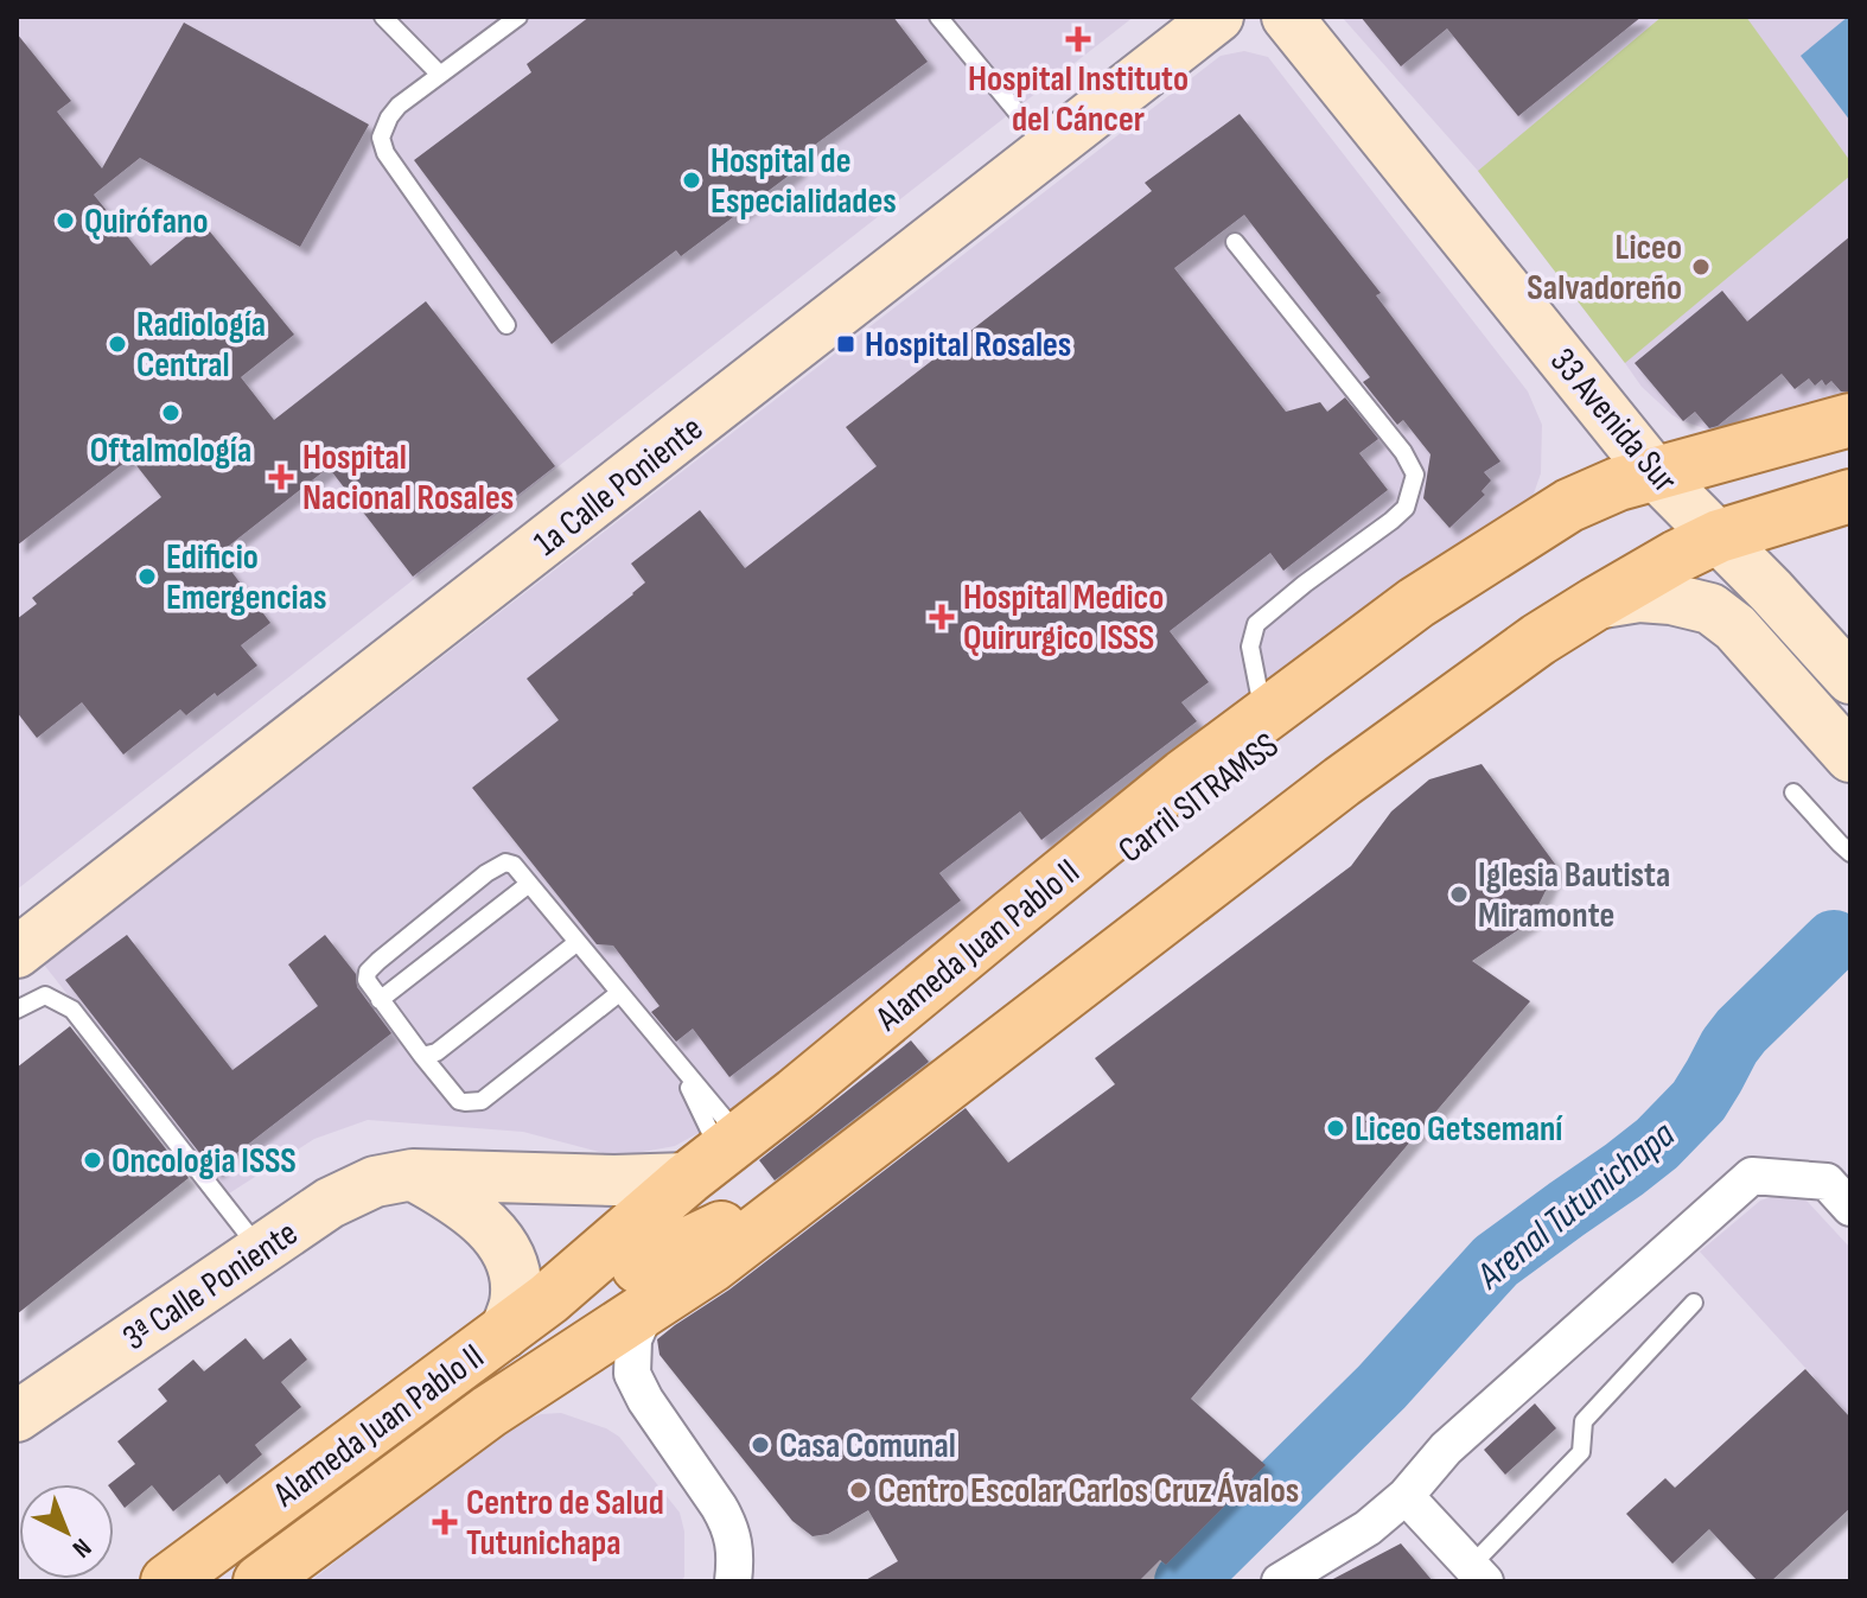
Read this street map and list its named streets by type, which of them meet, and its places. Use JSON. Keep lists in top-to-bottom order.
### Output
{
  "streets": {
    "main road": ["Carril SITRAMSS", "Alameda Juan Pablo II"],
    "street": ["33 Avenida Sur", "1a Calle Poniente", "3ª Calle Poniente"]
  },
  "crossings": [
    ["33 Avenida Sur", "Carril SITRAMSS"],
    ["33 Avenida Sur", "Alameda Juan Pablo II"],
    ["Carril SITRAMSS", "Alameda Juan Pablo II"],
    ["Alameda Juan Pablo II", "3ª Calle Poniente"]
  ],
  "water": ["Arenal Tutunichapa"],
  "places": {
    "health": [
      "Hospital Instituto del Cáncer",
      "Hospital Nacional Rosales",
      "Hospital Medico Quirurgico ISSS",
      "Centro de Salud Tutunichapa"
    ],
    "other": [
      "Hospital de Especialidades",
      "Quirófano",
      "Liceo Salvadoreño",
      "Radiología Central",
      "Oftalmología",
      "Edificio Emergencias",
      "Iglesia Bautista Miramonte",
      "Liceo Getsemaní",
      "Oncologia ISSS",
      "Casa Comunal",
      "Centro Escolar Carlos Cruz Ávalos"
    ],
    "transit": ["Hospital Rosales"]
  },
  "north": "bottom right"
}
